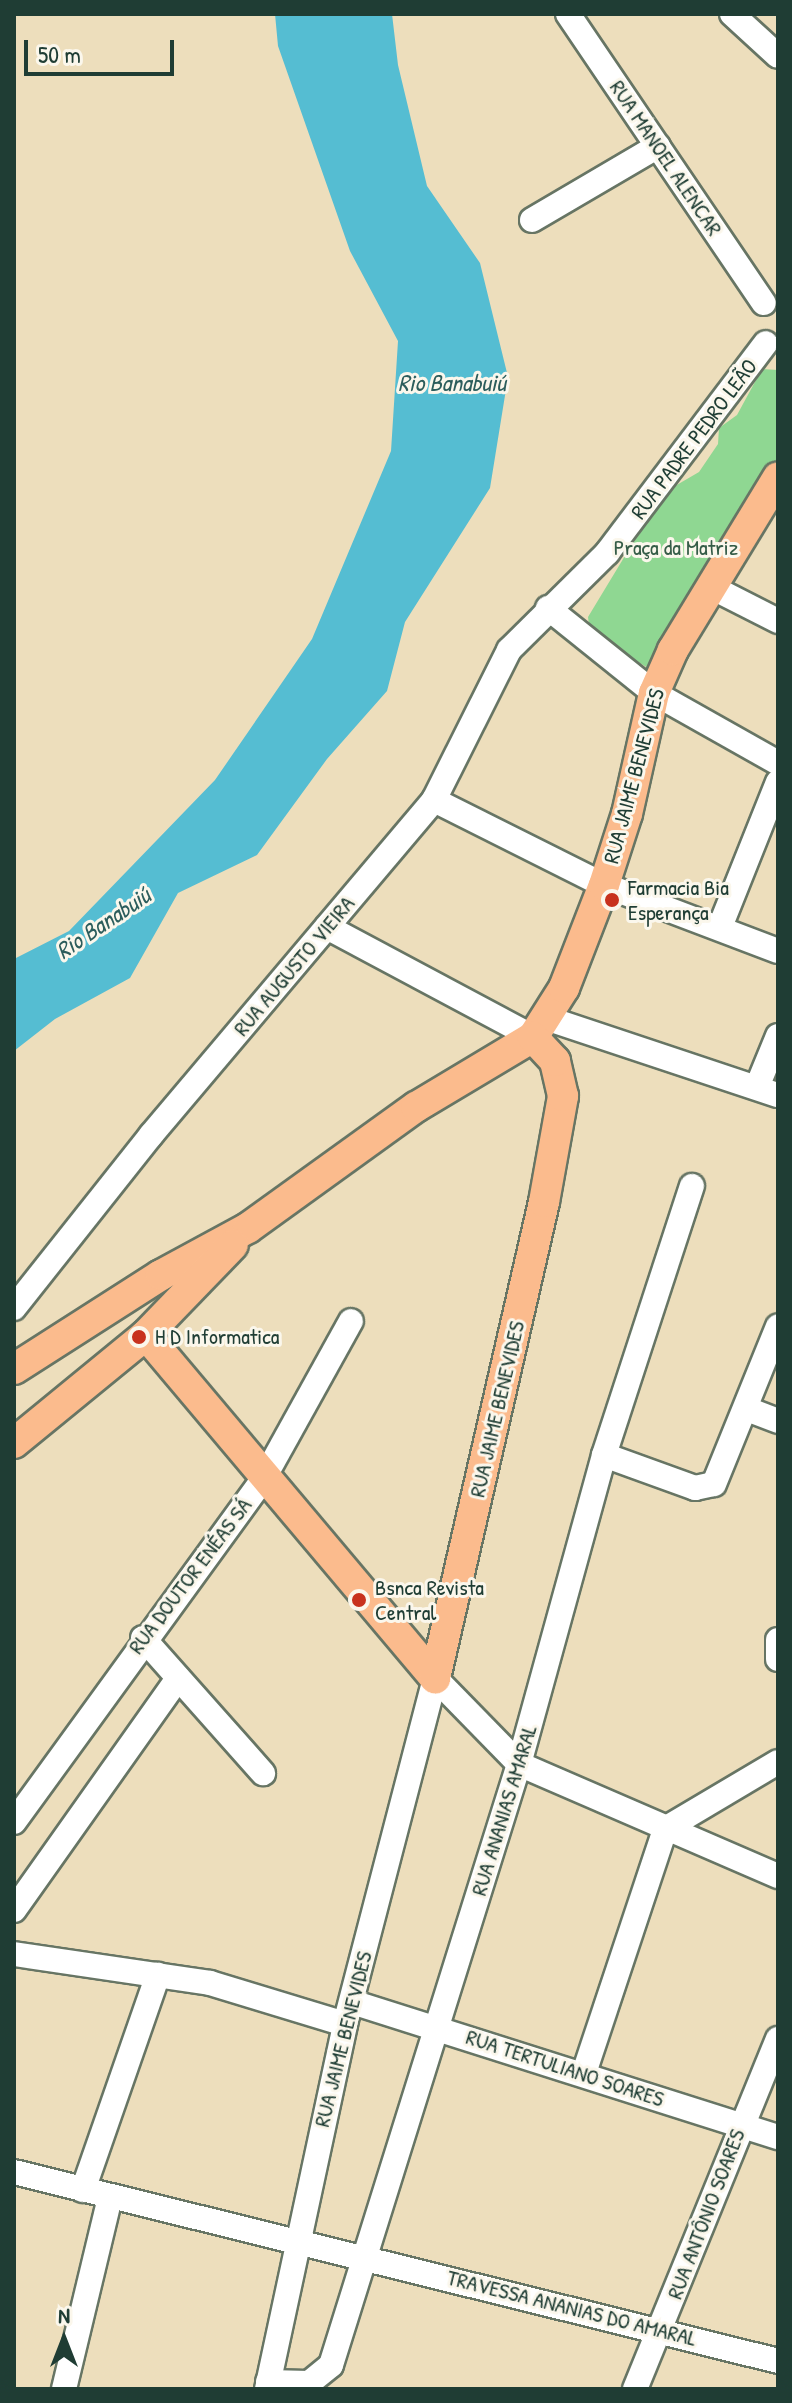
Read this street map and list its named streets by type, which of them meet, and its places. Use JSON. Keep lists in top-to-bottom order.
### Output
{
  "streets": {
    "main road": ["RUA JAIME BENEVIDES"],
    "street": [
      "RUA MANOEL ALENCAR",
      "RUA PADRE PEDRO LEÃO",
      "RUA AUGUSTO VIEIRA",
      "RUA DOUTOR ENÉAS SÁ",
      "RUA ANANIAS AMARAL",
      "RUA TERTULIANO SOARES",
      "RUA ANTÔNIO SOARES",
      "TRAVESSA ANANIAS DO AMARAL"
    ]
  },
  "crossings": [
    ["RUA PADRE PEDRO LEÃO", "RUA AUGUSTO VIEIRA"],
    ["RUA JAIME BENEVIDES", "RUA ANANIAS AMARAL"],
    ["RUA JAIME BENEVIDES", "RUA TERTULIANO SOARES"],
    ["RUA JAIME BENEVIDES", "TRAVESSA ANANIAS DO AMARAL"],
    ["RUA ANANIAS AMARAL", "RUA TERTULIANO SOARES"],
    ["RUA ANANIAS AMARAL", "TRAVESSA ANANIAS DO AMARAL"],
    ["RUA TERTULIANO SOARES", "RUA ANTÔNIO SOARES"],
    ["RUA ANTÔNIO SOARES", "TRAVESSA ANANIAS DO AMARAL"]
  ],
  "water": ["Rio Banabuiú"],
  "parks": ["Praça da Matriz"],
  "places": ["Farmacia Bia Esperança", "H D Informatica", "Bsnca Revista Central"],
  "scale_bar": "50 m",
  "north": "top"
}
